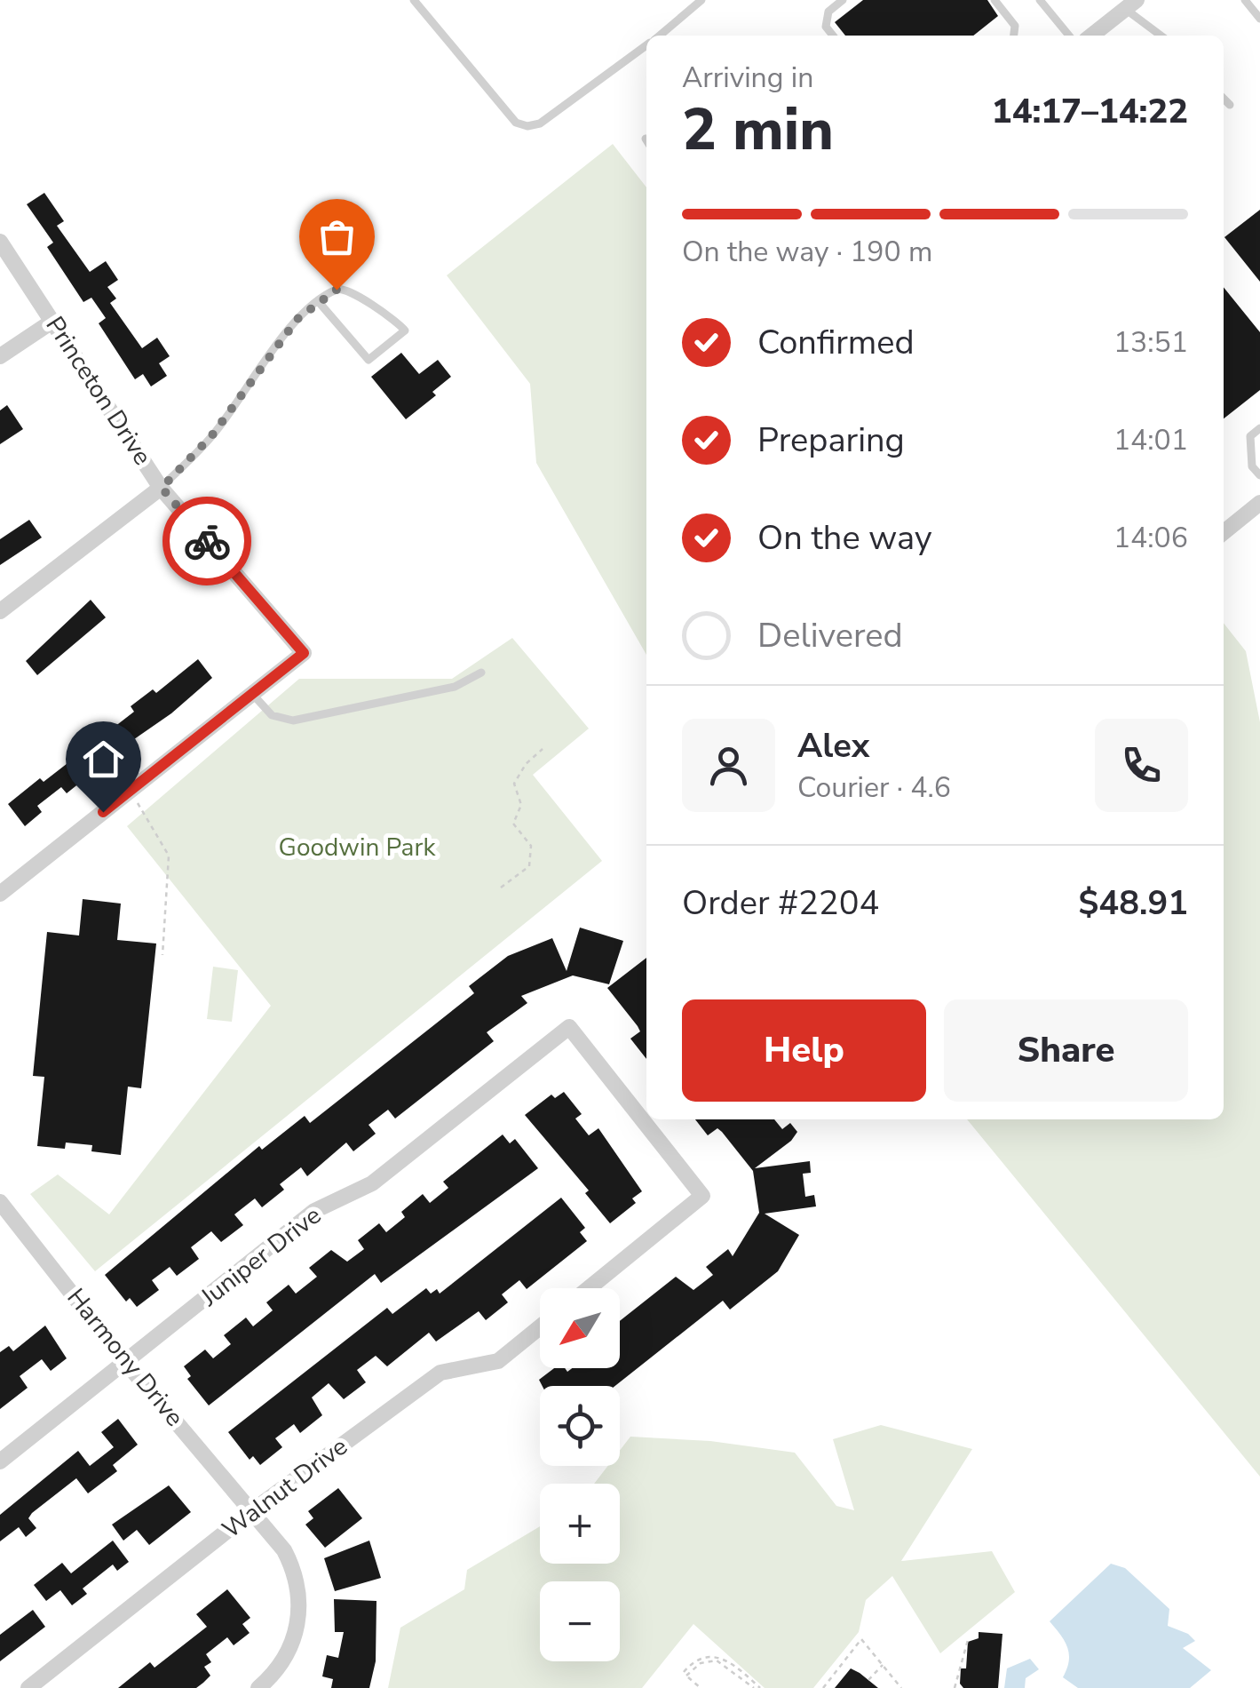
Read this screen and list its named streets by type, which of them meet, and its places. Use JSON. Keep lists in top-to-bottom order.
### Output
{
  "streets": {
    "street": [
      "Princeton Drive",
      "Juniper Drive",
      "Harmony Drive",
      "Walnut Drive"
    ]
  },
  "crossings": [
    ["Juniper Drive", "Harmony Drive"],
    ["Harmony Drive", "Walnut Drive"]
  ],
  "parks": ["Goodwin Park"],
  "north": "bottom left",
  "page": {
    "heading": ["2 min", "Arriving in", "14:17–14:22"],
    "panel": [
      "Alex",
      "Courier · 4.6",
      "Order #2204",
      "$48.91"
    ],
    "bar": "On the way · 190 m",
    "list": [
      ["Confirmed", "13:51"],
      ["Preparing", "14:01"],
      ["On the way", "14:06"],
      "Delivered"
    ],
    "buttons": ["Help", "Share"],
    "map_buttons": ["+", "−"]
  }
}
